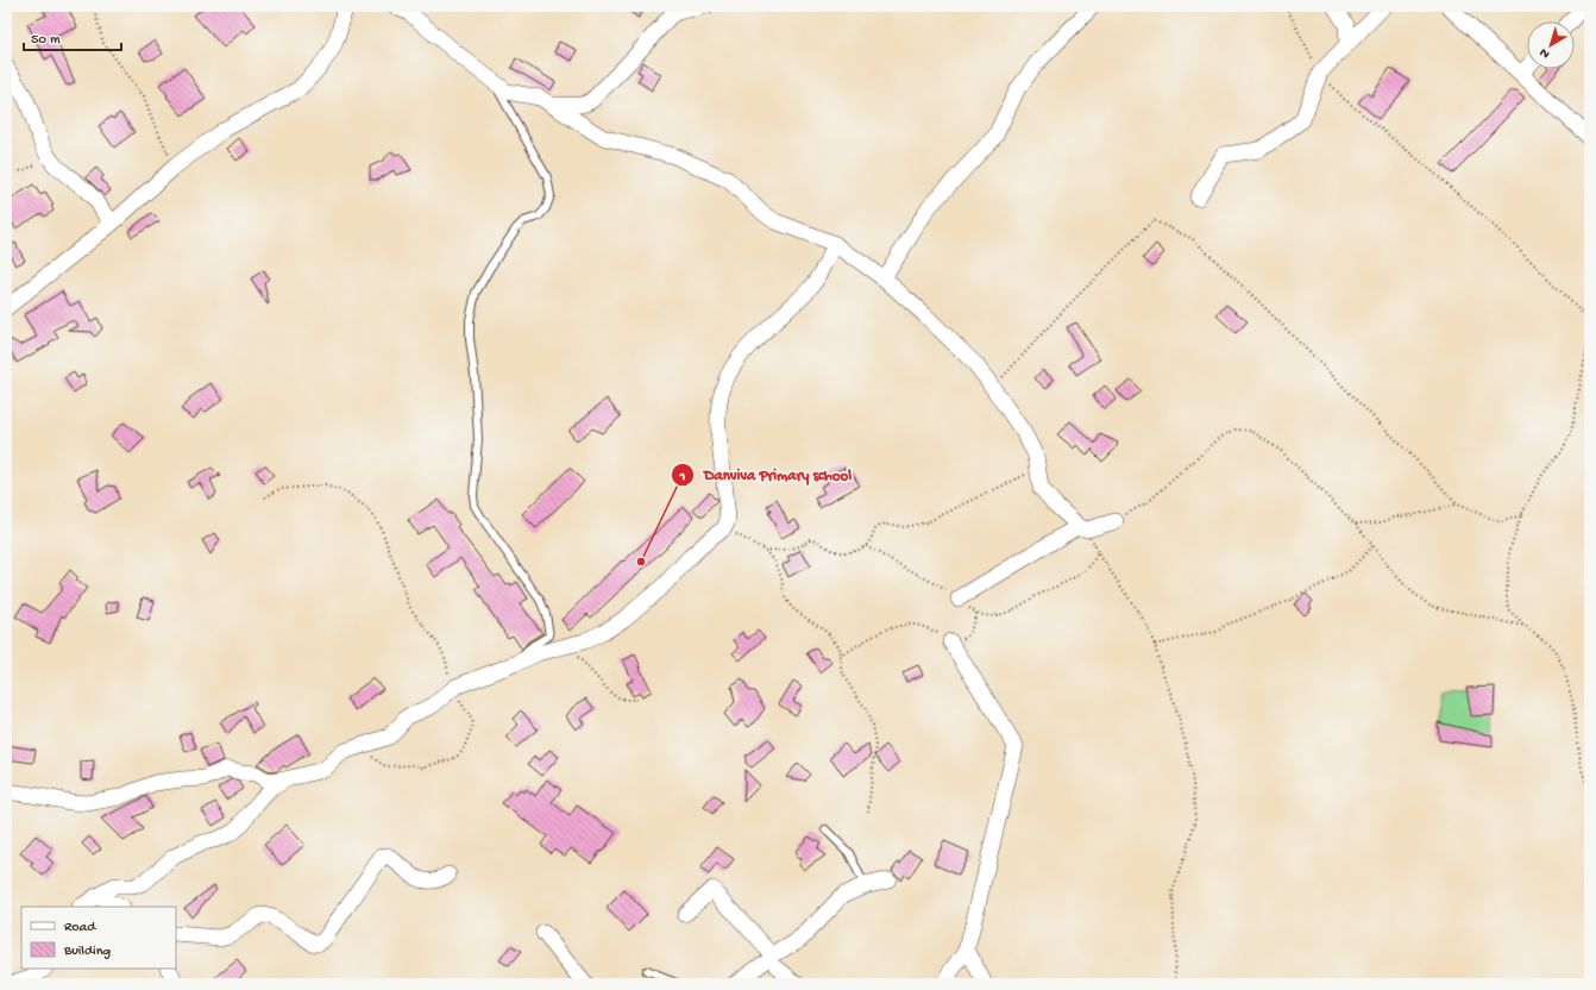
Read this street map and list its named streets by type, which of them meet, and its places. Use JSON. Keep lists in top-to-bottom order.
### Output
{
  "places": ["Danviva Primary school"],
  "legend": ["Road", "Building"],
  "scale_bar": "50 m",
  "north": "bottom left"
}
